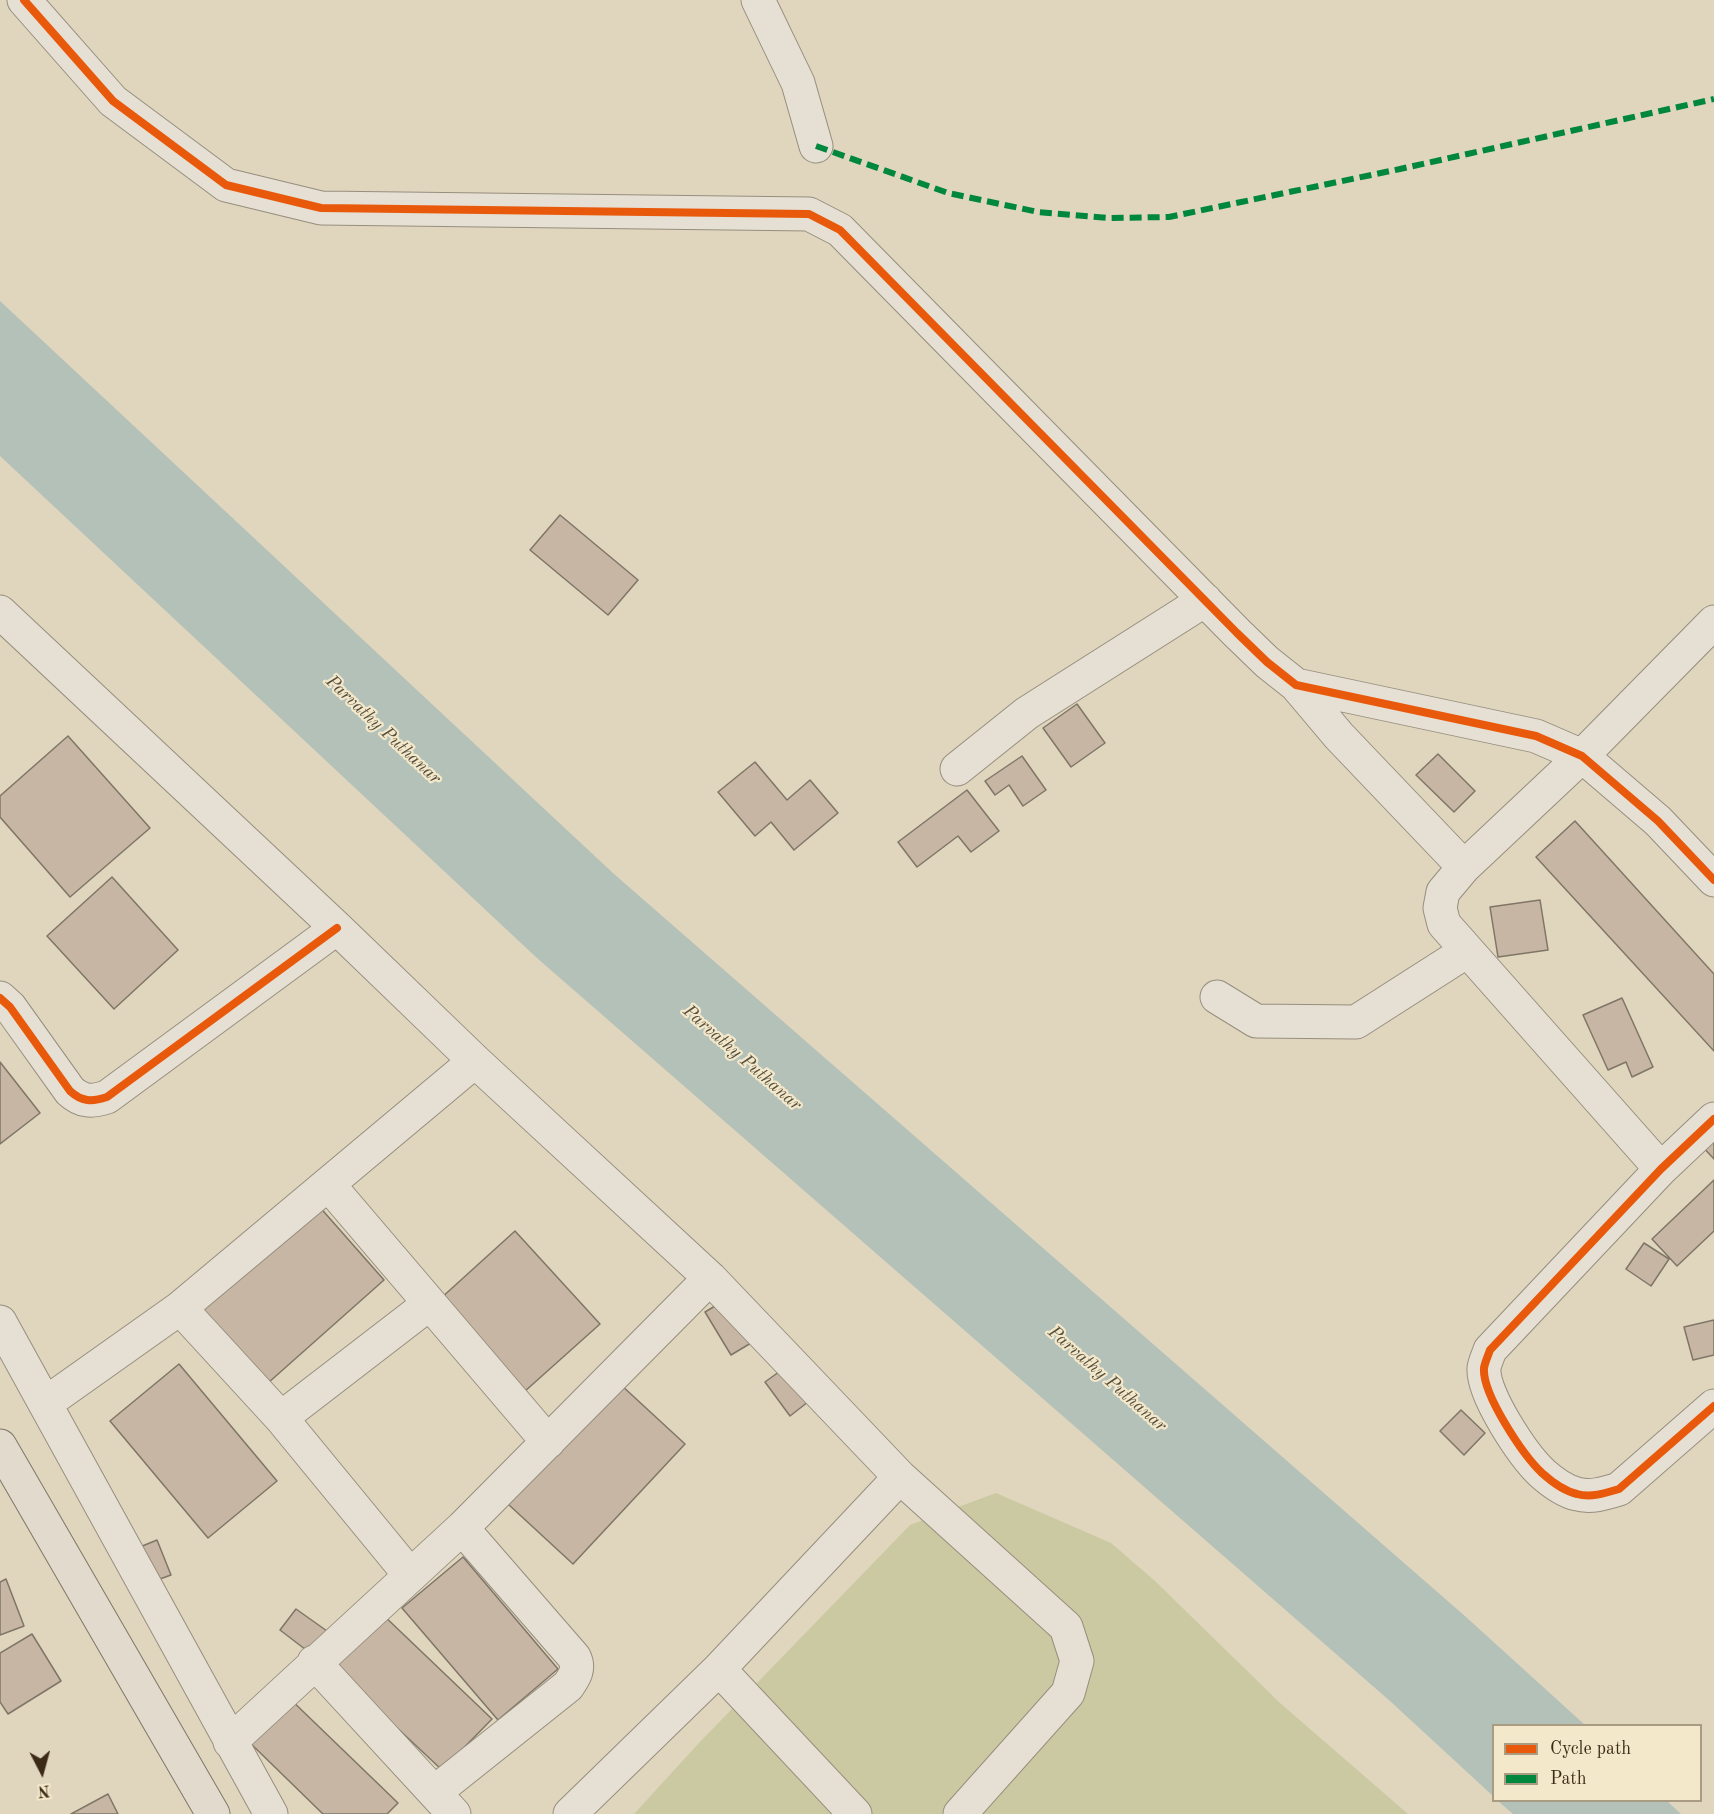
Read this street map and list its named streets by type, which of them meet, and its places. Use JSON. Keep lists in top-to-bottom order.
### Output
{
  "water": ["Parvathy Puthanar"],
  "legend": ["Cycle path", "Path"],
  "north": "bottom"
}
